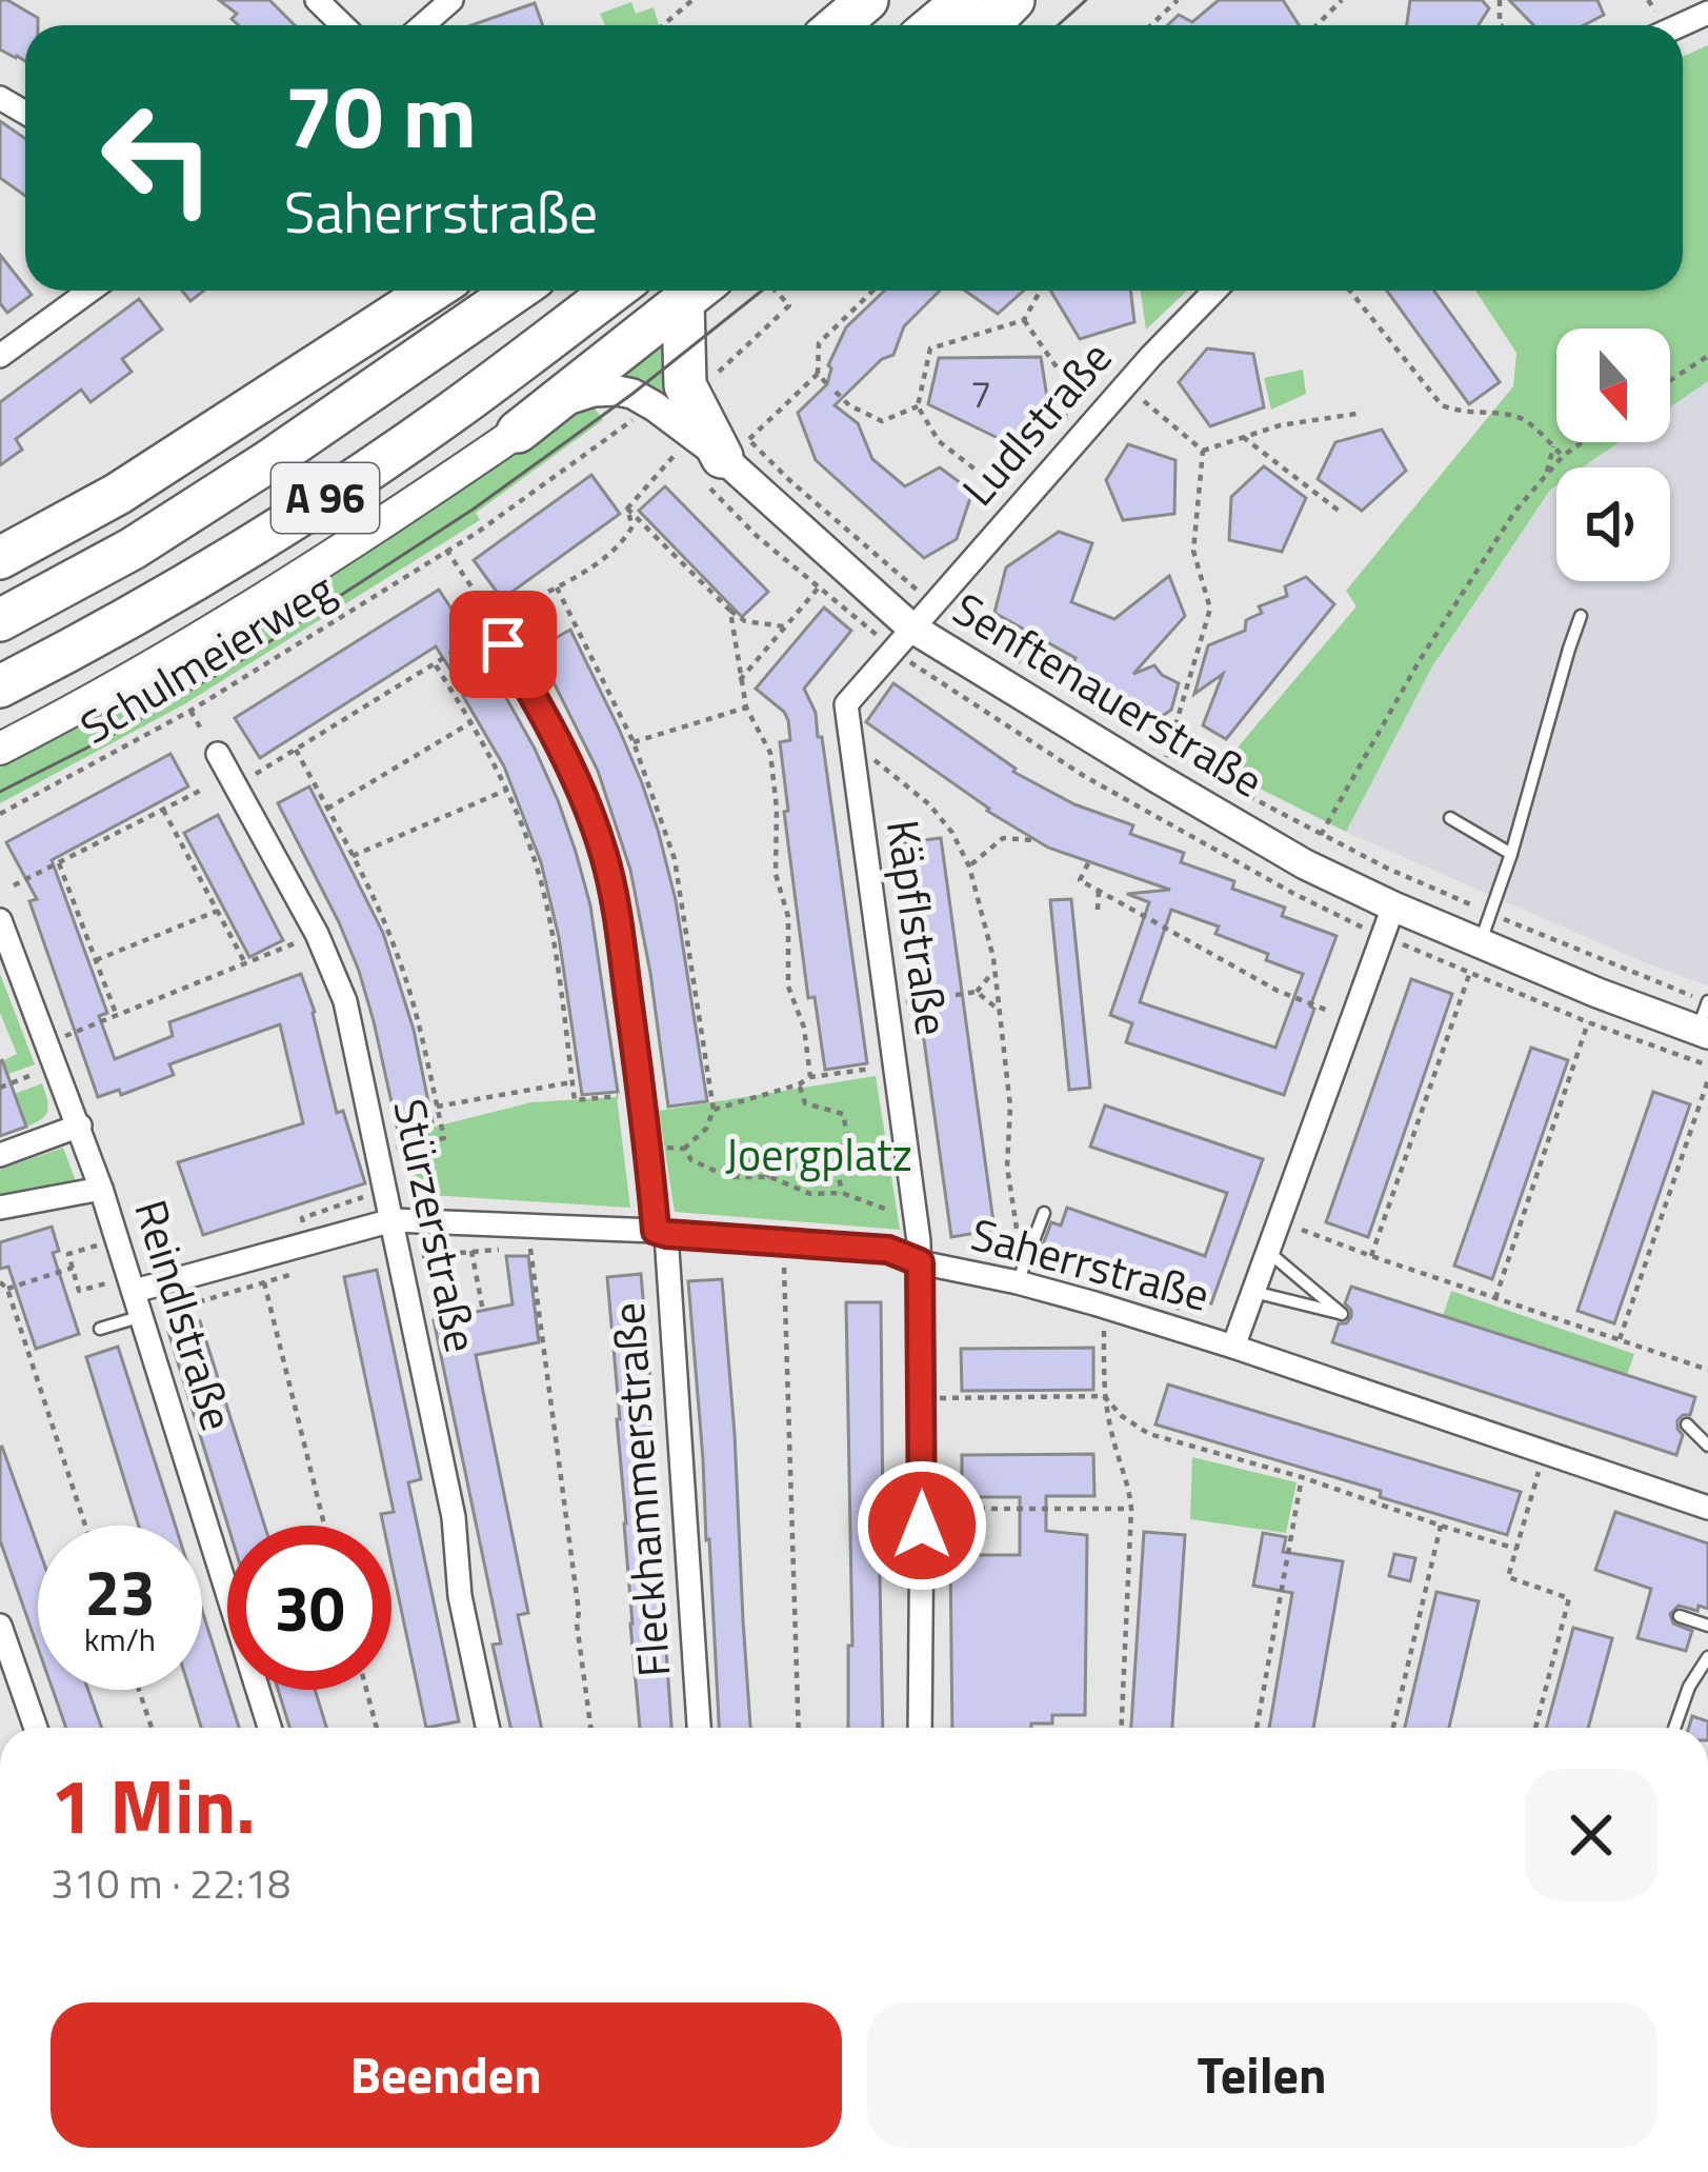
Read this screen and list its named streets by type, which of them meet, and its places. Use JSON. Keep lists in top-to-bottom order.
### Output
{
  "streets": {
    "highway": ["A 96"],
    "street": [
      "Ludlstraße",
      "Senftenauerstraße",
      "Käpflstraße",
      "Stürzerstraße",
      "Saherrstraße",
      "Reindlstraße",
      "Fleckhammerstraße"
    ],
    "path": ["Schulmeierweg"]
  },
  "crossings": [
    ["Ludlstraße", "Senftenauerstraße"],
    ["Ludlstraße", "Käpflstraße"],
    ["Senftenauerstraße", "Käpflstraße"],
    ["Käpflstraße", "Saherrstraße"],
    ["Stürzerstraße", "Saherrstraße"],
    ["Saherrstraße", "Reindlstraße"],
    ["Saherrstraße", "Fleckhammerstraße"]
  ],
  "parks": ["Joergplatz"],
  "house_numbers": ["7"],
  "north": "bottom",
  "page": {
    "turn": ["70 m", "Saherrstraße"],
    "speed": "23 km/h",
    "limit": "30",
    "heading": ["1 Min.", "310 m · 22:18"],
    "buttons": ["Beenden", "Teilen"]
  }
}
